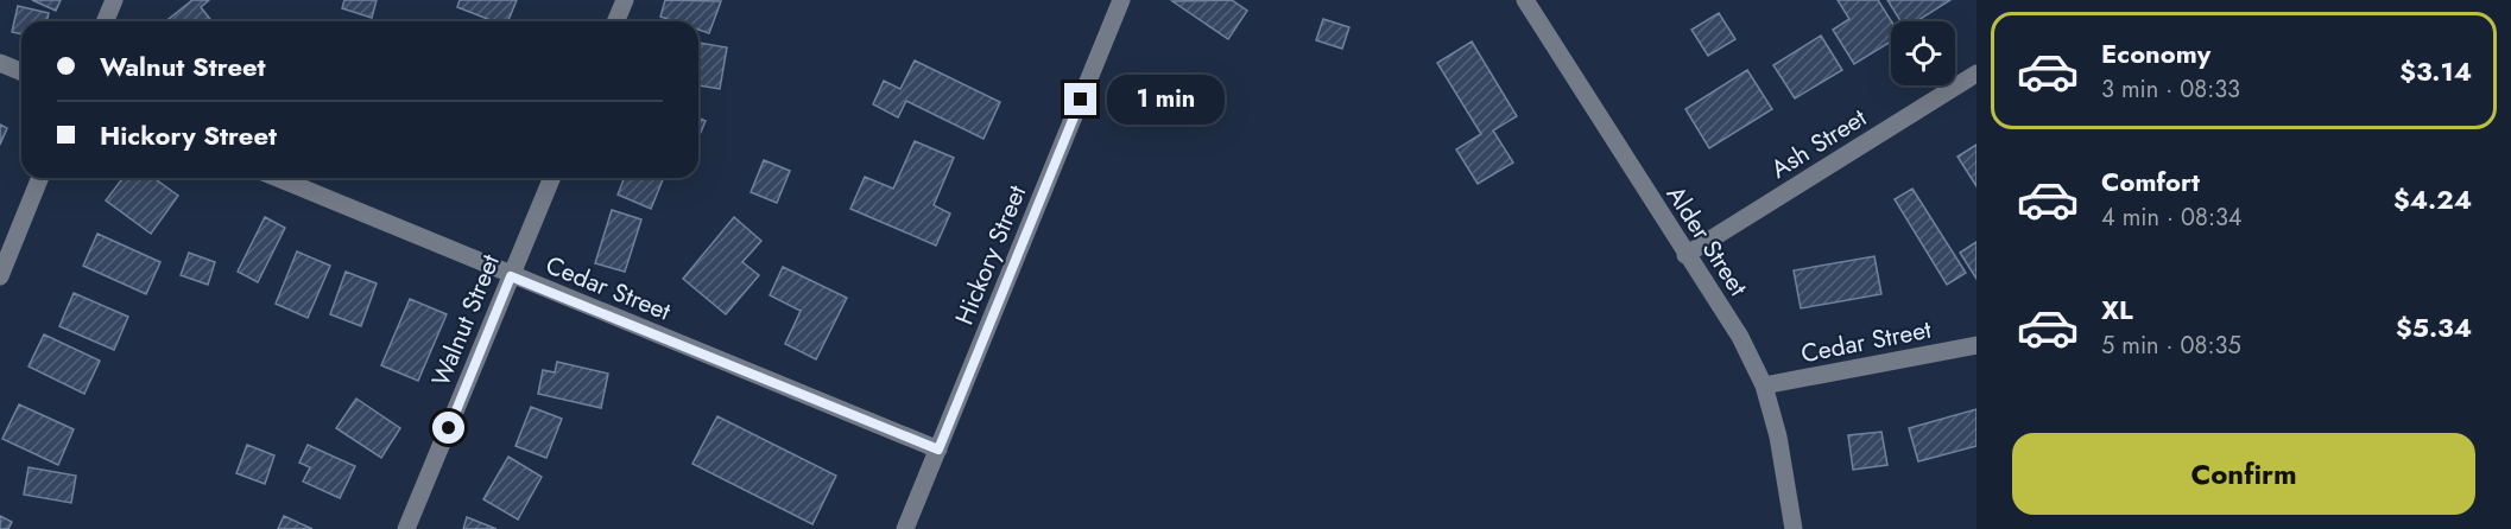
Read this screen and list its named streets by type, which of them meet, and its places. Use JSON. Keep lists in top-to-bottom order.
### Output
{
  "streets": {
    "street": [
      "Ash Street",
      "Alder Street",
      "Hickory Street",
      "Cedar Street",
      "Walnut Street"
    ]
  },
  "crossings": [
    ["Ash Street", "Alder Street"],
    ["Alder Street", "Cedar Street"],
    ["Hickory Street", "Cedar Street"],
    ["Cedar Street", "Walnut Street"]
  ],
  "page": {
    "list": [
      {
        "name": "Economy",
        "note": "3 min · 08:33",
        "value": "$3.14"
      },
      {
        "name": "Comfort",
        "note": "4 min · 08:34",
        "value": "$4.24"
      },
      {
        "name": "XL",
        "note": "5 min · 08:35",
        "value": "$5.34"
      }
    ],
    "banner": ["Walnut Street", "Hickory Street"],
    "bubble": "1 min",
    "buttons": "Confirm"
  }
}
